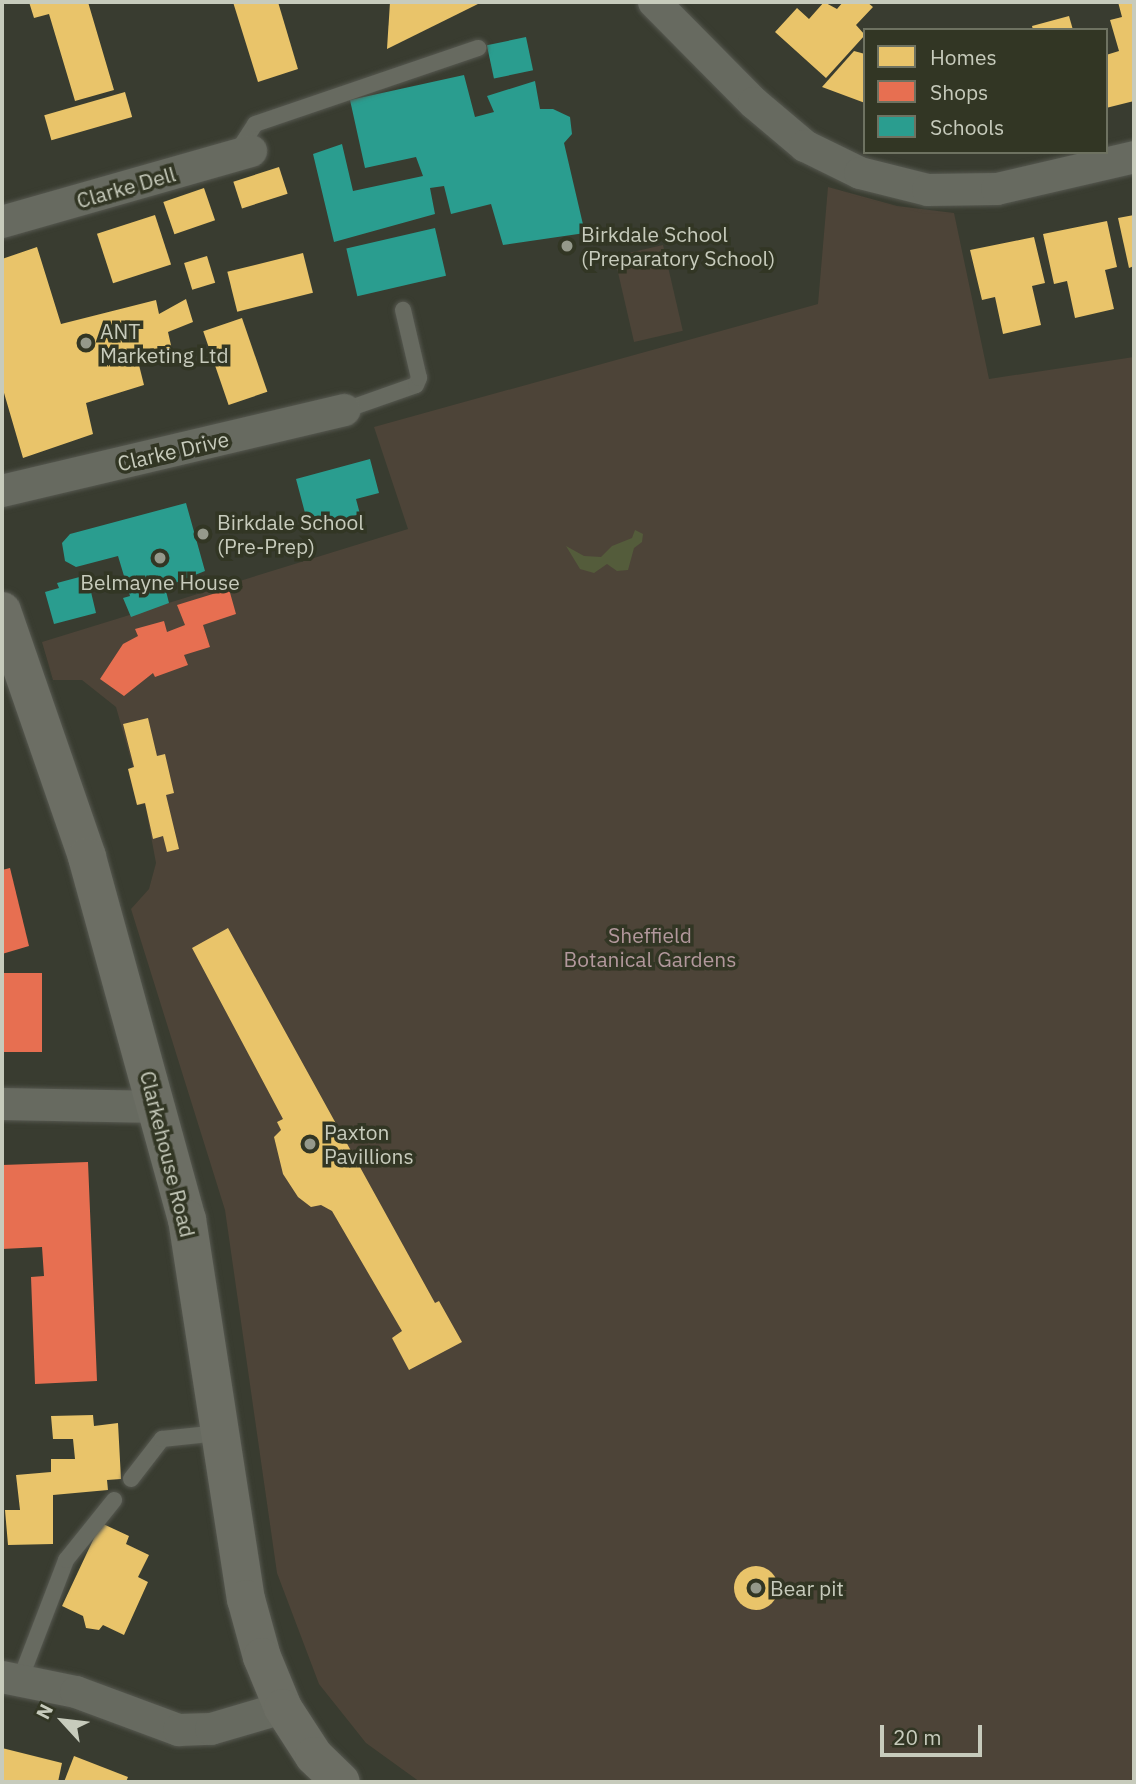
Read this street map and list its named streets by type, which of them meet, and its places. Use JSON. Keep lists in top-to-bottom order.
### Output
{
  "streets": {
    "main road": ["Clarkehouse Road"],
    "street": ["Clarke Dell", "Clarke Drive"]
  },
  "parks": ["Sheffield Botanical Gardens"],
  "places": [
    "Birkdale School (Preparatory School)",
    "ANT Marketing Ltd",
    "Birkdale School (Pre-Prep)",
    "Belmayne House",
    "Paxton Pavillions",
    "Bear pit"
  ],
  "legend": ["Homes", "Shops", "Schools"],
  "scale_bar": "20 m",
  "north": "top left"
}
